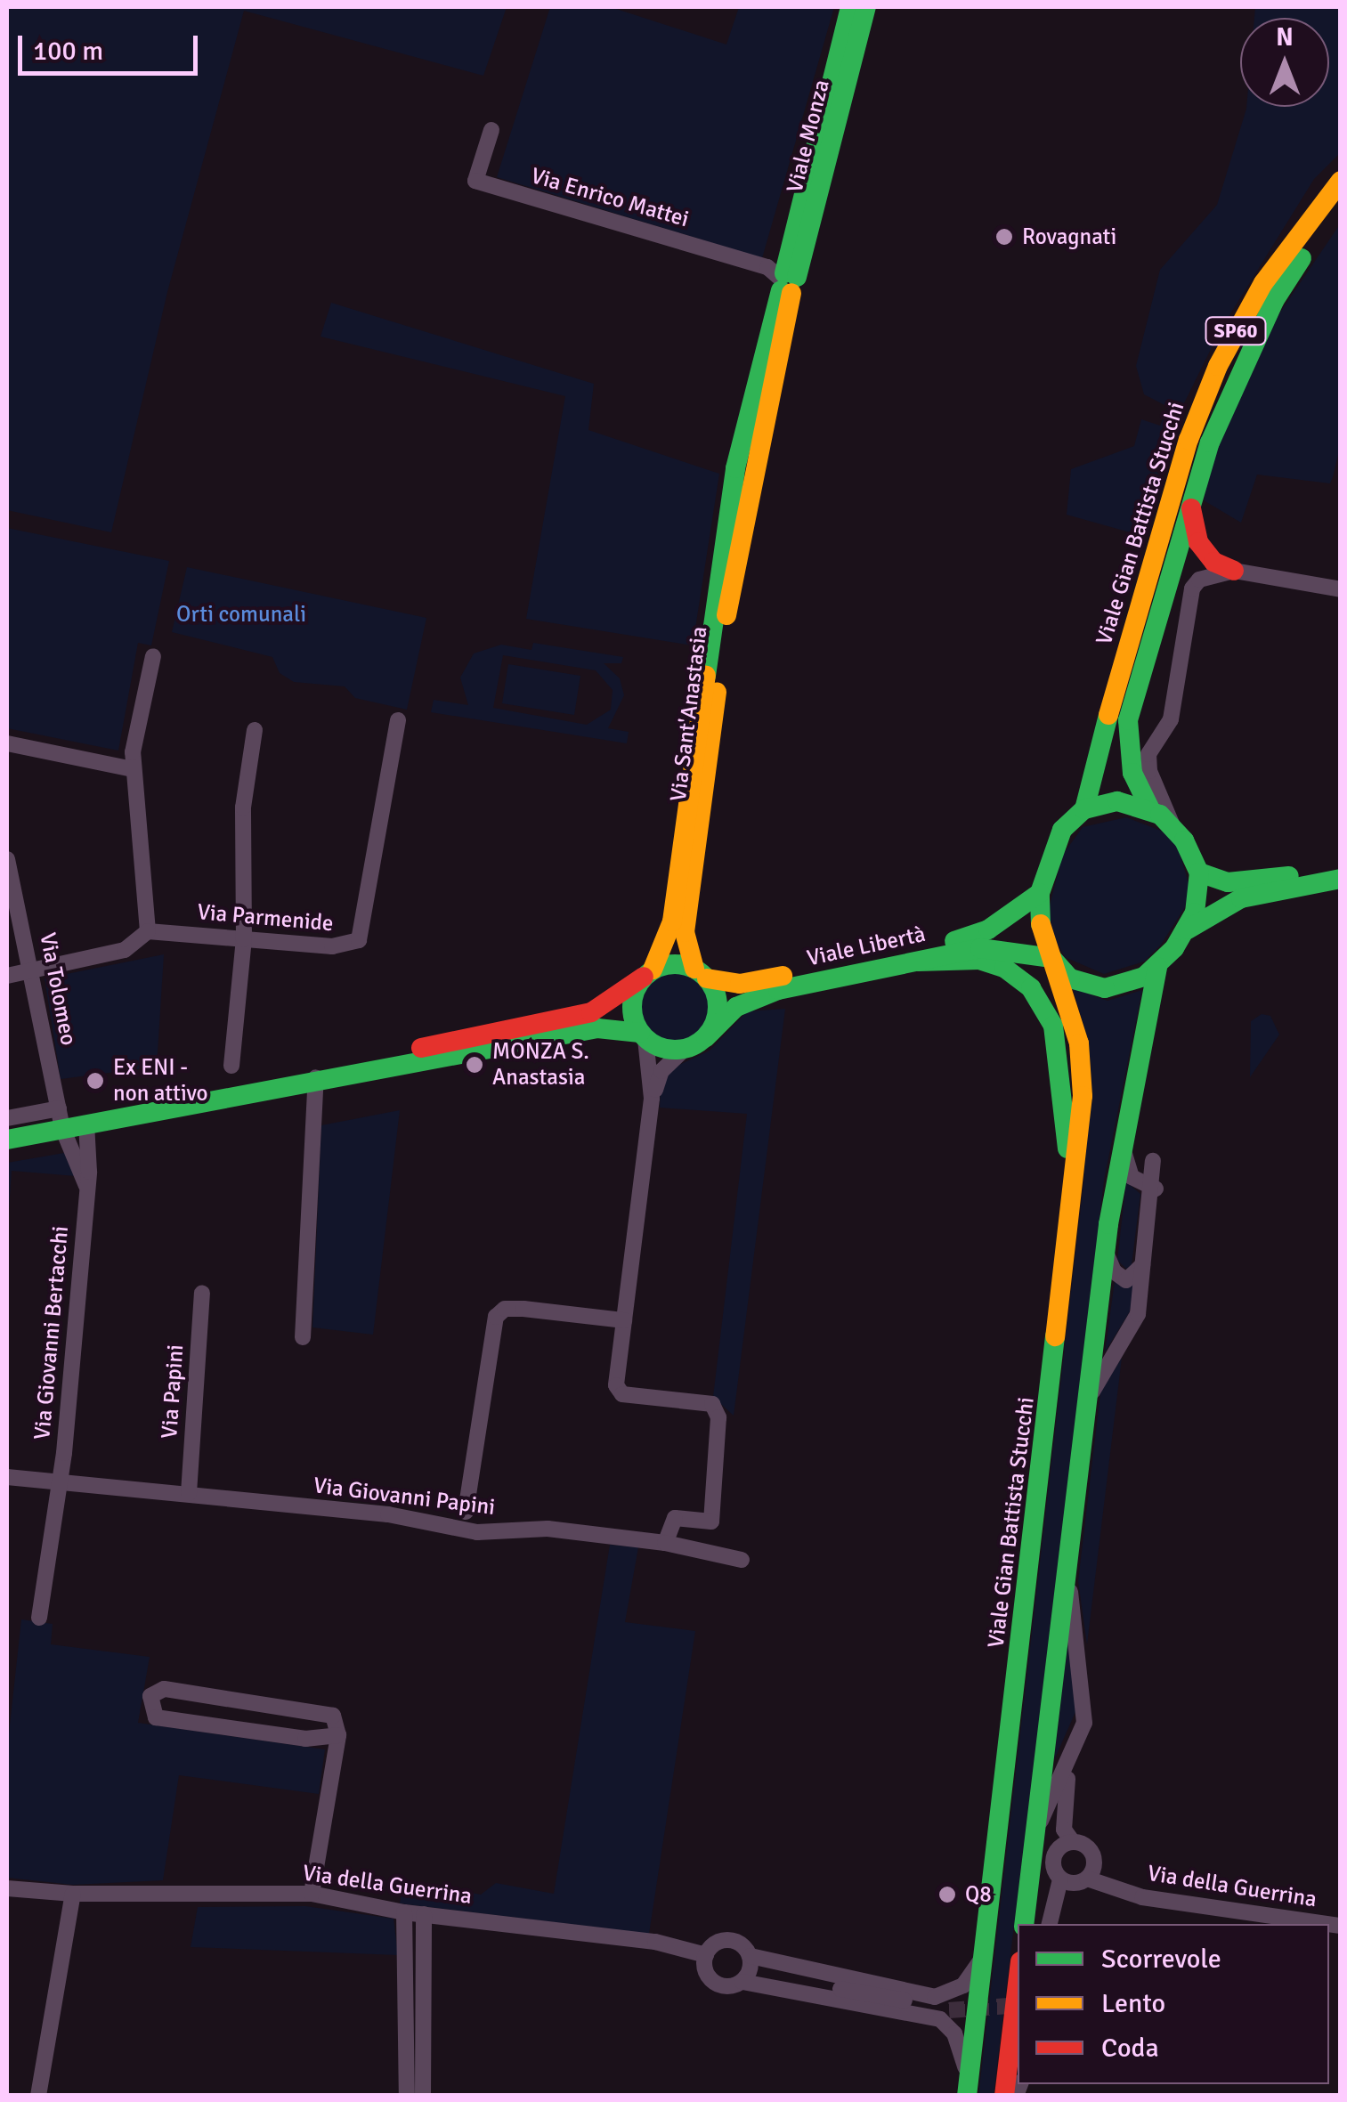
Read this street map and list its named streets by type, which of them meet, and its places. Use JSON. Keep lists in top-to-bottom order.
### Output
{
  "streets": {
    "main road": [
      "Viale Monza",
      "SP60",
      "Viale Gian Battista Stucchi",
      "Via Sant'Anastasia",
      "Viale Libertà"
    ],
    "street": [
      "Via Enrico Mattei",
      "Via Parmenide",
      "Via Tolomeo",
      "Via Giovanni Bertacchi",
      "Via Papini",
      "Via Giovanni Papini",
      "Via della Guerrina"
    ]
  },
  "crossings": [
    ["Viale Monza", "Via Enrico Mattei"],
    ["Viale Monza", "Via Sant'Anastasia"],
    ["Viale Gian Battista Stucchi", "Viale Libertà"],
    ["Via Sant'Anastasia", "Viale Libertà"],
    ["Via Tolomeo", "Via Giovanni Bertacchi"],
    ["Via Giovanni Bertacchi", "Via Giovanni Papini"],
    ["Via Papini", "Via Giovanni Papini"]
  ],
  "parks": ["Orti comunali"],
  "places": [
    "Rovagnati",
    "MONZA S. Anastasia",
    "Ex ENI - non attivo",
    "Q8"
  ],
  "legend": ["Scorrevole", "Lento", "Coda"],
  "scale_bar": "100 m",
  "north": "top"
}
